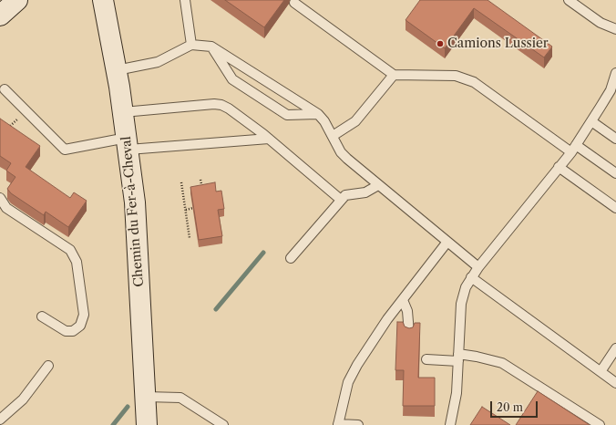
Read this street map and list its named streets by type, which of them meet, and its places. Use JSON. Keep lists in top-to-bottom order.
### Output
{
  "streets": {
    "street": ["Chemin du Fer-à-Cheval"]
  },
  "places": ["Camions Lussier"],
  "scale_bar": "20 m"
}
